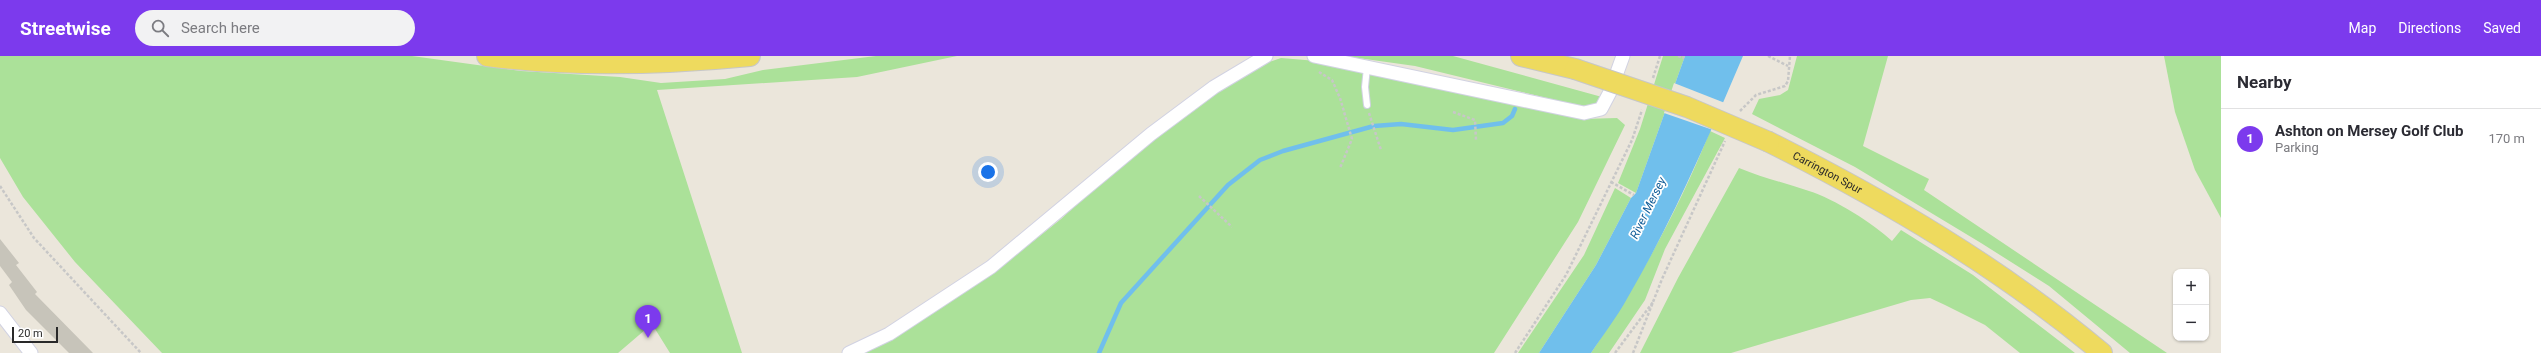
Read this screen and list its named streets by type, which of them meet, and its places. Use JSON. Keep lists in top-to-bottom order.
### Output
{
  "streets": {
    "main road": ["Carrington Spur"]
  },
  "water": ["River Mersey"],
  "scale_bar": "20 m",
  "page": {
    "header": "Streetwise",
    "search": "Search here",
    "nav": ["Map", "Directions", "Saved"],
    "heading": "Nearby",
    "list": [
      {
        "mark": "1",
        "name": "Ashton on Mersey Golf Club",
        "note": "Parking",
        "value": "170 m"
      }
    ],
    "map_buttons": ["+", "−"],
    "pins": "1",
    "scale": "20 m"
  }
}
